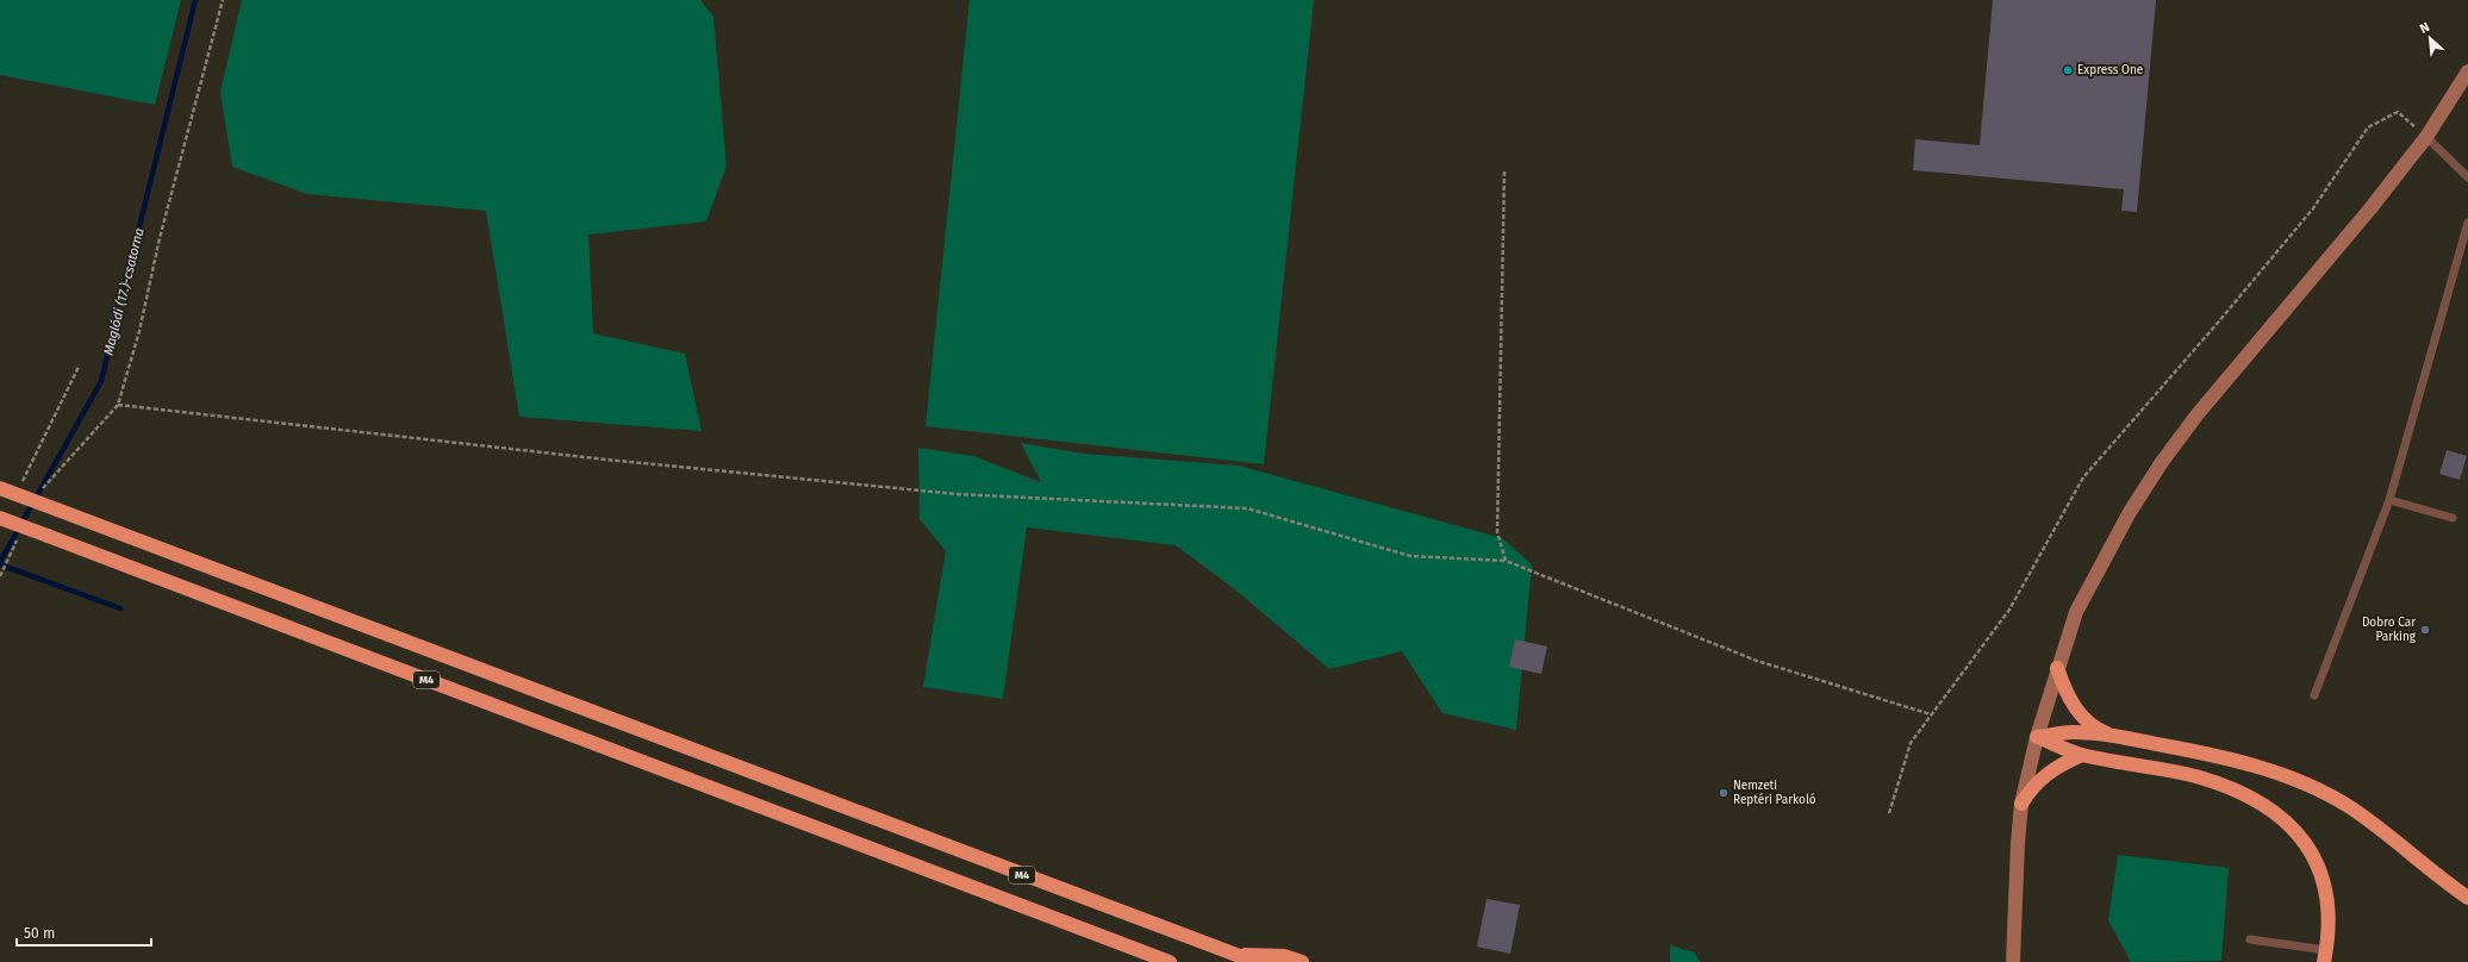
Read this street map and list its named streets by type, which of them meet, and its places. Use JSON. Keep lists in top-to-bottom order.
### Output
{
  "streets": {
    "highway": ["M4"]
  },
  "water": ["Maglódi (17.)-csatorna"],
  "places": ["Express One", "Dobro Car Parking", "Nemzeti Reptéri Parkoló"],
  "scale_bar": "50 m",
  "north": "top left"
}
